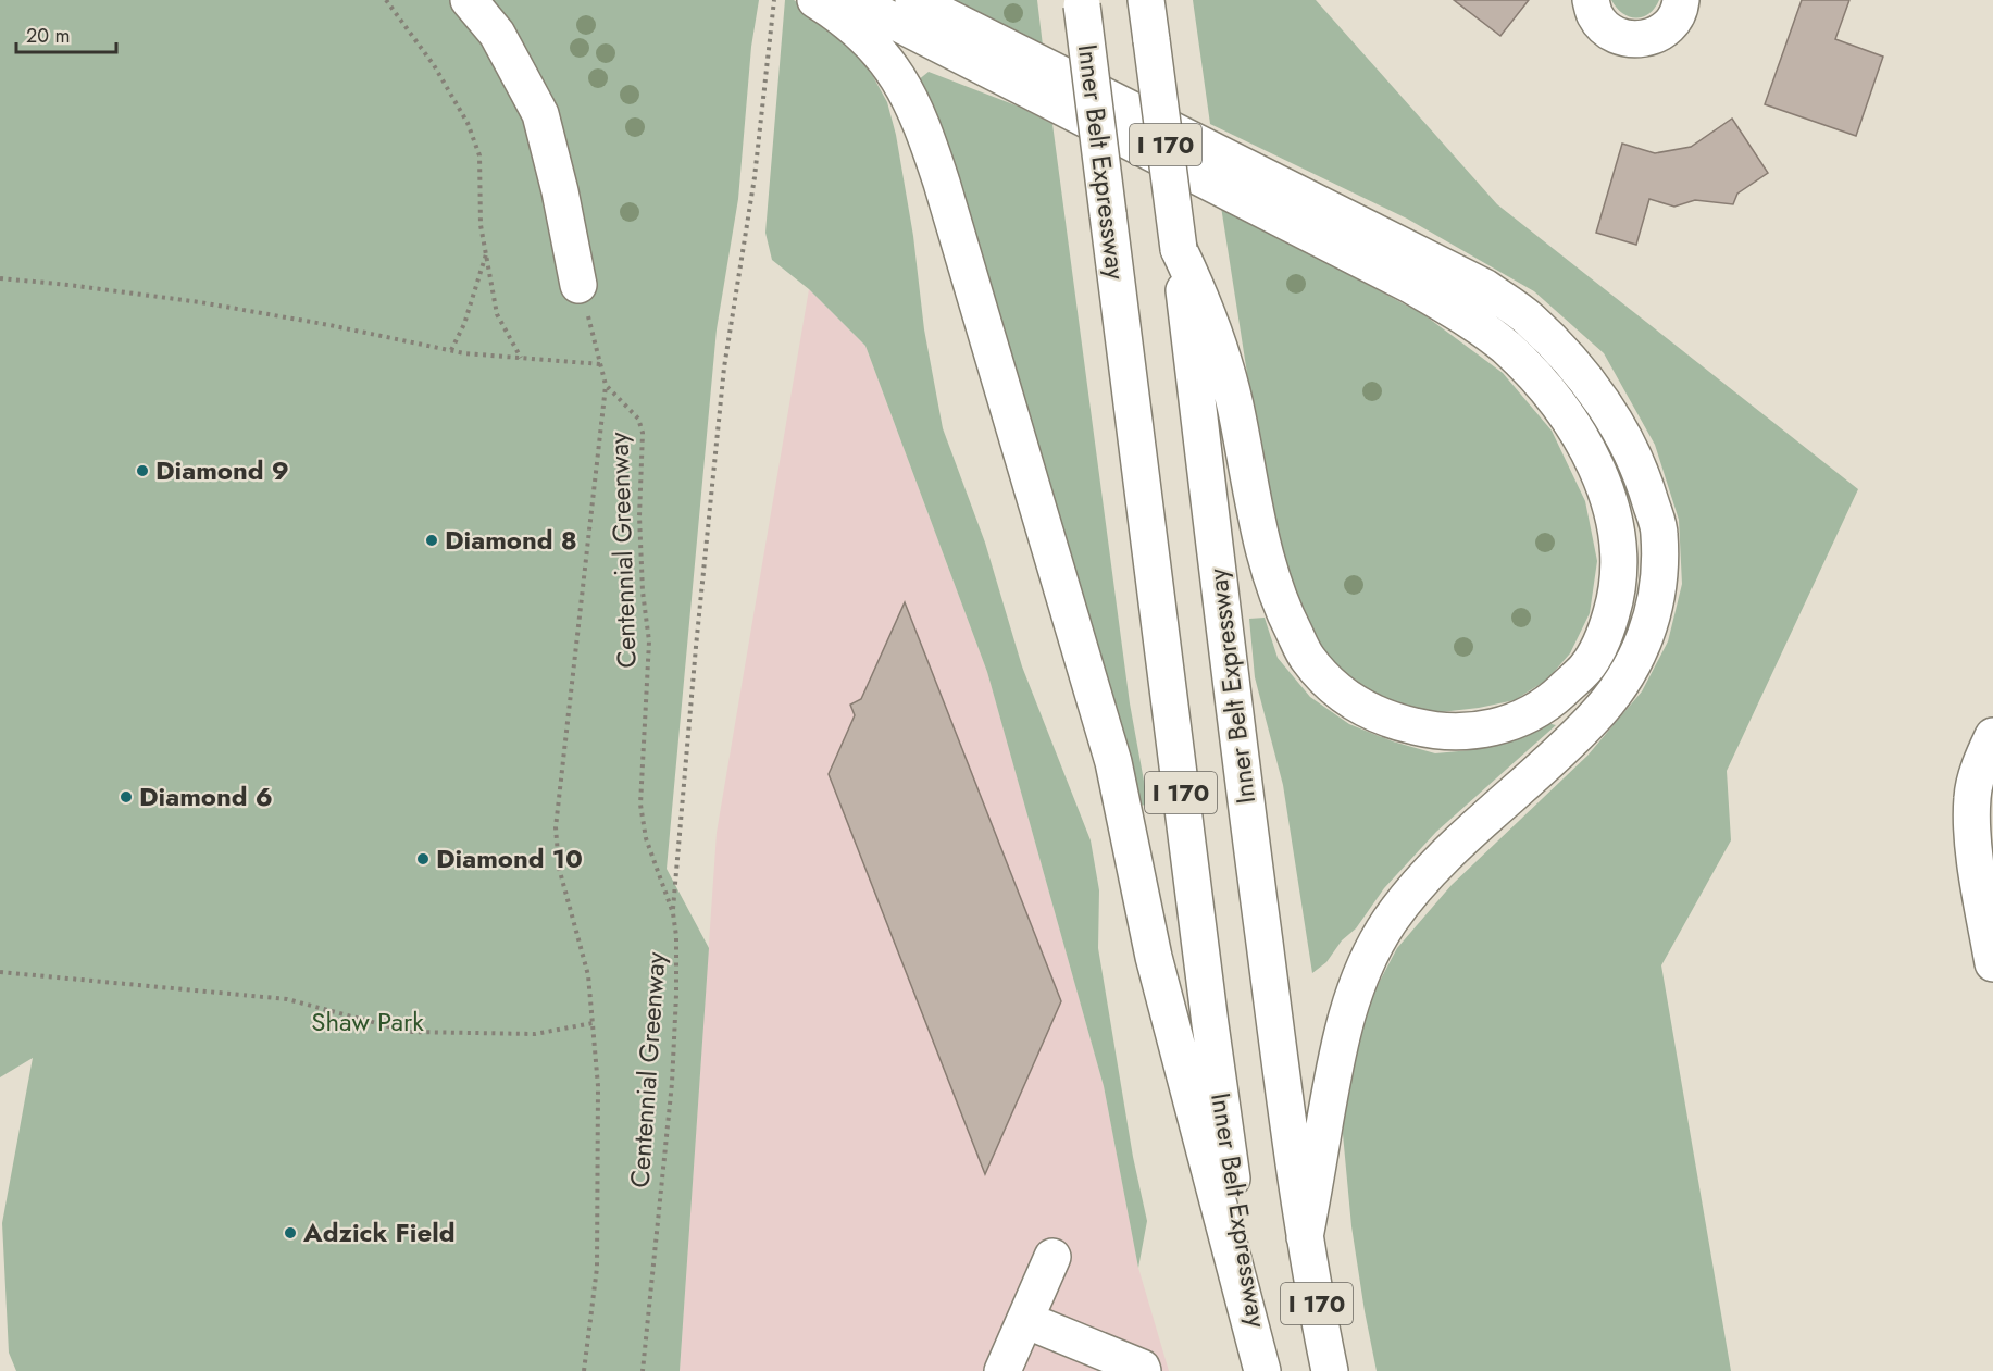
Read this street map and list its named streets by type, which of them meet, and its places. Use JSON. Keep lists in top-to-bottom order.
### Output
{
  "streets": {
    "main road": ["I 170", "Inner Belt Expressway"],
    "path": ["Centennial Greenway"]
  },
  "parks": ["Shaw Park"],
  "places": [
    "Diamond 9",
    "Diamond 8",
    "Diamond 6",
    "Diamond 10",
    "Adzick Field"
  ],
  "scale_bar": "20 m"
}
